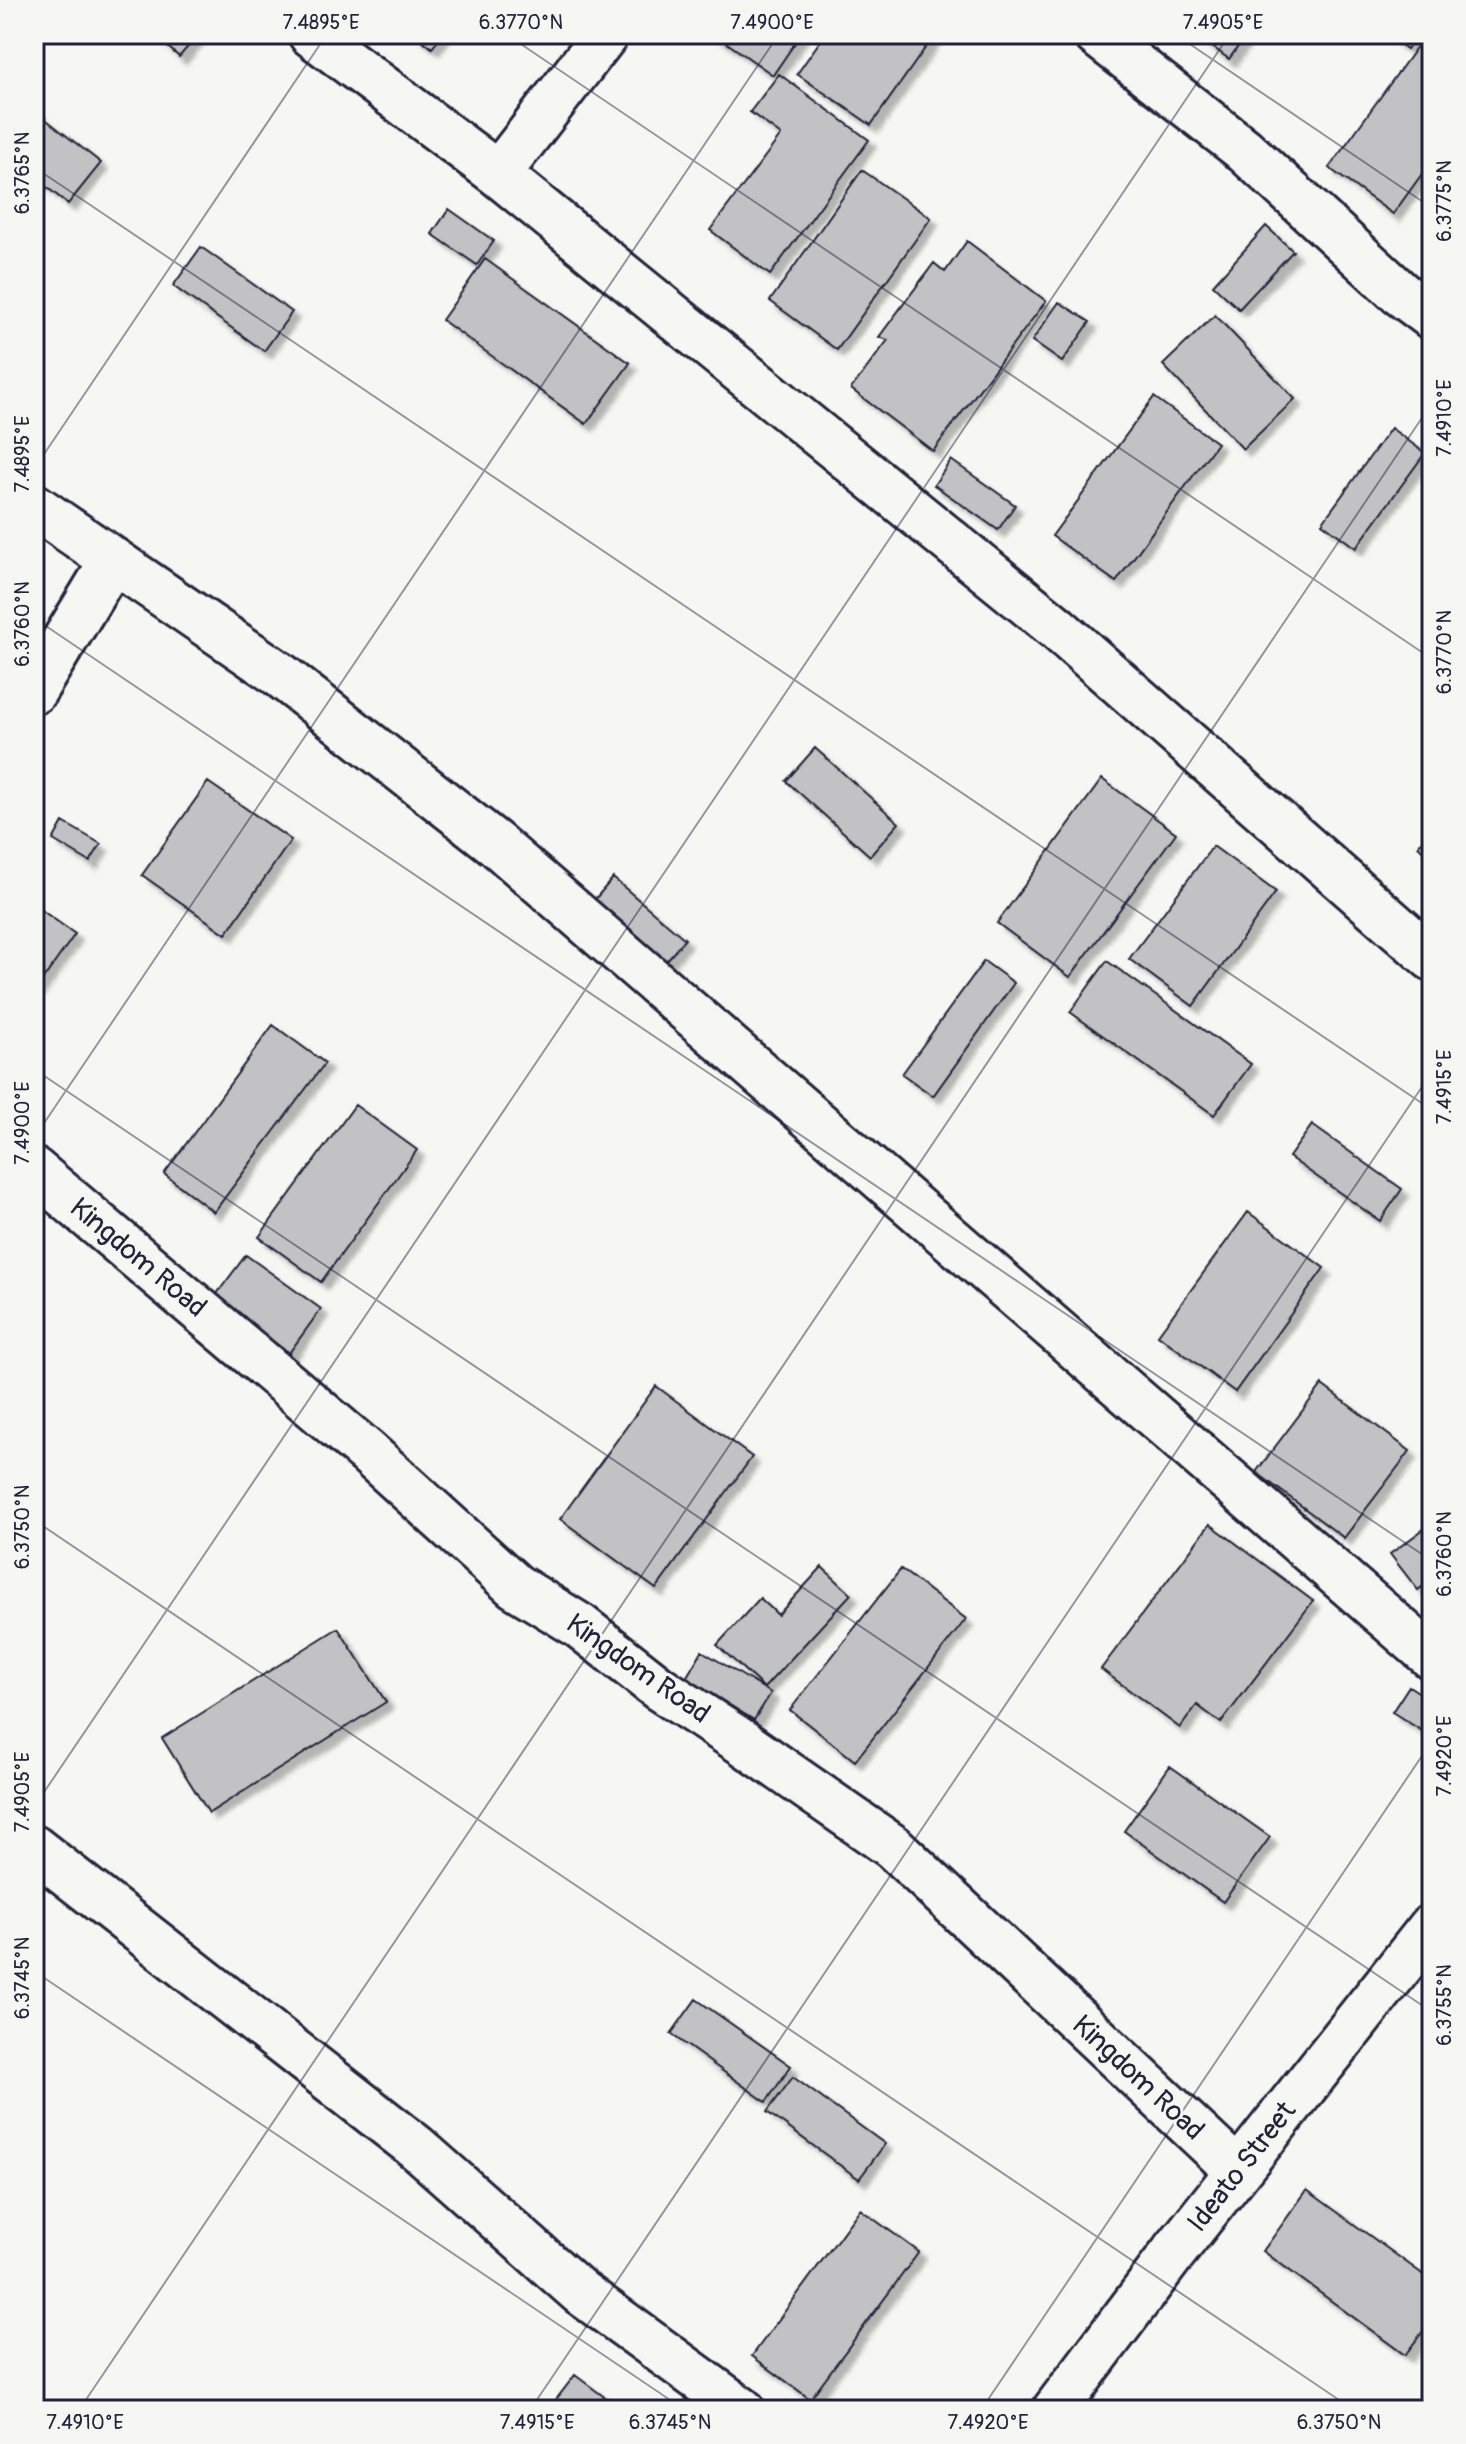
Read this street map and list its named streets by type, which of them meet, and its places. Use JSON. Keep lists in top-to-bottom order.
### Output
{
  "streets": {
    "street": ["Kingdom Road", "Ideato Street"]
  },
  "crossings": [
    ["Kingdom Road", "Ideato Street"]
  ],
  "coordinates": [
    "7.4895°E",
    "6.3770°N",
    "7.4900°E",
    "7.4905°E",
    "6.3765°N",
    "6.3775°N",
    "7.4910°E",
    "6.3760°N",
    "7.4915°E",
    "6.3750°N",
    "7.4920°E",
    "6.3745°N",
    "6.3755°N"
  ]
}
